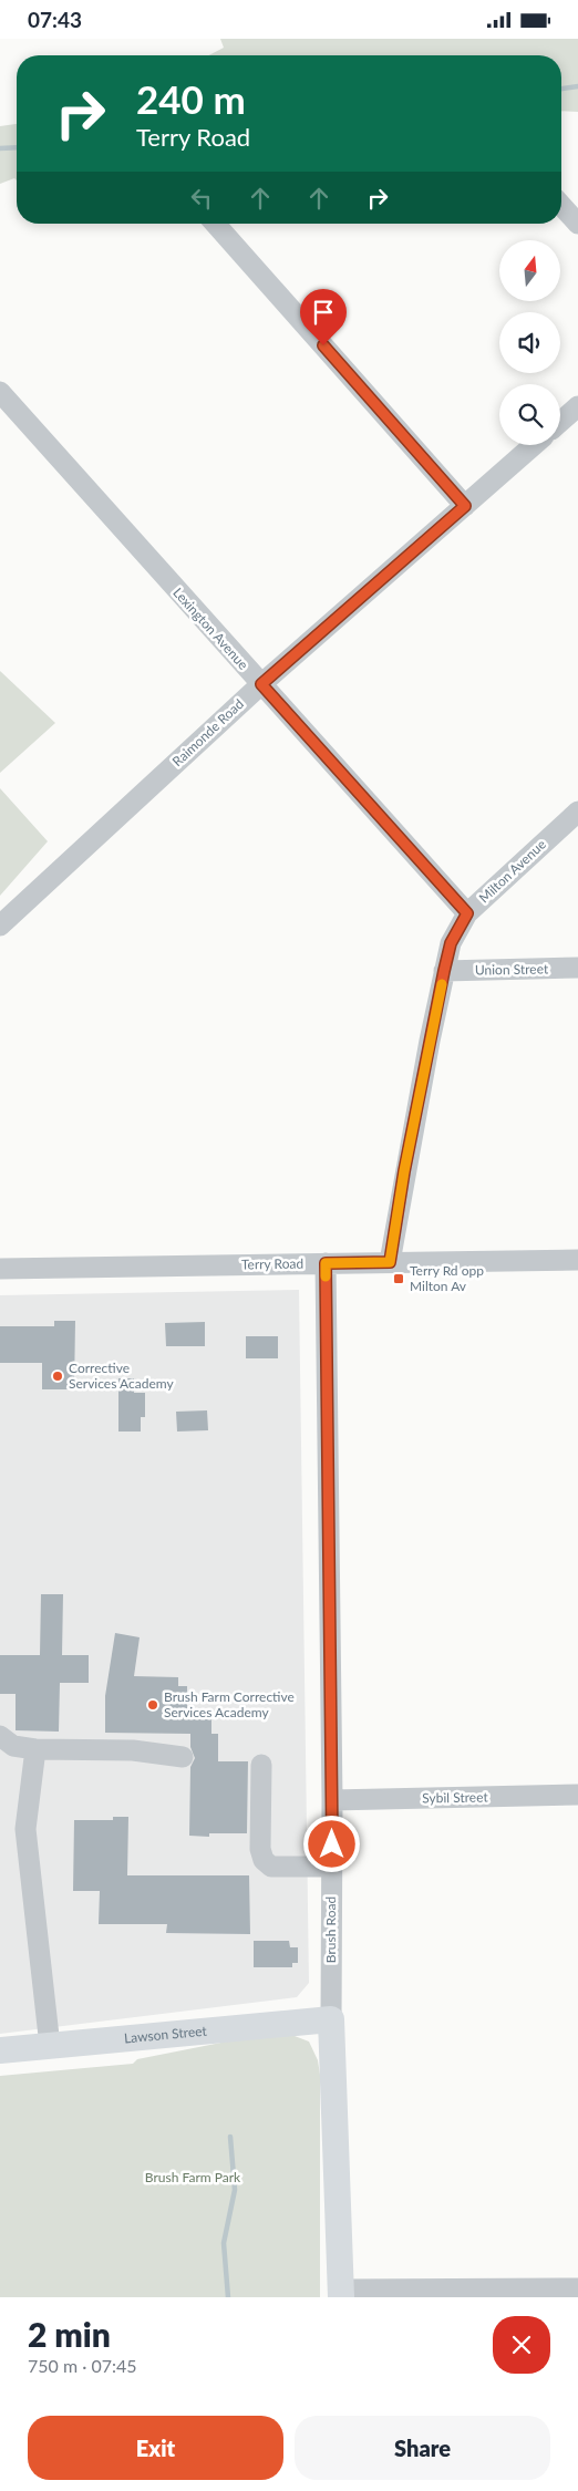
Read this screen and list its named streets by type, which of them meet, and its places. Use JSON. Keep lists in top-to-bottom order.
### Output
{
  "streets": {
    "main road": ["Brush Road", "Lawson Street"],
    "street": [
      "Lexington Avenue",
      "Raimonde Road",
      "Milton Avenue",
      "Union Street",
      "Terry Road",
      "Sybil Street"
    ]
  },
  "crossings": [
    ["Lexington Avenue", "Raimonde Road"],
    ["Lexington Avenue", "Milton Avenue"],
    ["Milton Avenue", "Union Street"],
    ["Milton Avenue", "Terry Road"],
    ["Terry Road", "Brush Road"],
    ["Sybil Street", "Brush Road"],
    ["Brush Road", "Lawson Street"]
  ],
  "parks": ["Brush Farm Park"],
  "places": {
    "transit": ["Terry Rd opp Milton Av"],
    "other": ["Corrective Services Academy", "Brush Farm Corrective Services Academy"]
  },
  "north": "top",
  "page": {
    "status": "07:43",
    "turn": ["240 m", "Terry Road"],
    "heading": ["2 min", "750 m · 07:45"],
    "buttons": ["Exit", "Share"]
  }
}
